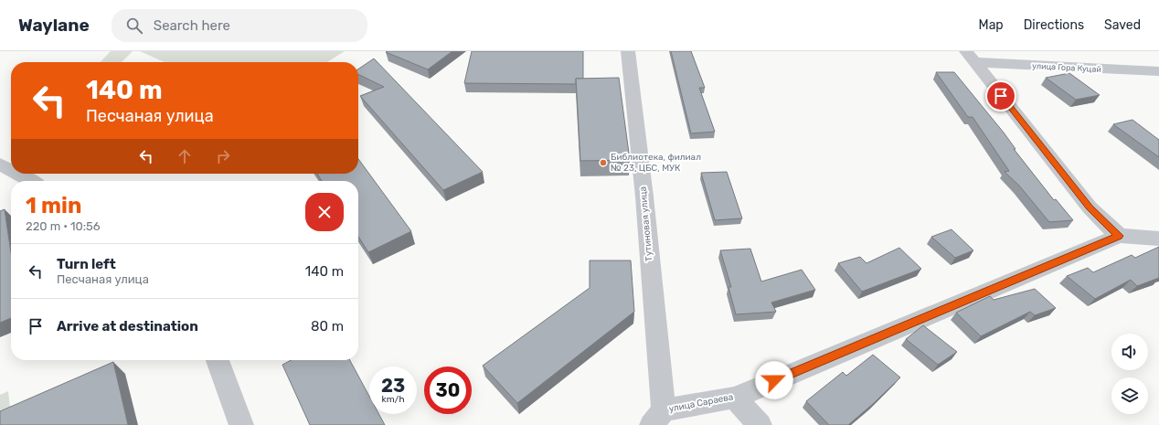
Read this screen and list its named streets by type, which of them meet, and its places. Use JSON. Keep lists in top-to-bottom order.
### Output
{
  "streets": {
    "street": ["улица Гора Куцай", "Тутиновая улица", "улица Сараева"]
  },
  "crossings": [
    ["Тутиновая улица", "улица Сараева"]
  ],
  "places": ["Библиотека, филиал № 23, ЦБС, МУК"],
  "page": {
    "header": "Waylane",
    "search": "Search here",
    "nav": ["Map", "Directions", "Saved"],
    "turn": ["140 m", "Песчаная улица"],
    "heading": ["1 min", "220 m · 10:56"],
    "list": [
      {
        "name": "Turn left",
        "note": "Песчаная улица",
        "value": "140 m"
      },
      {
        "name": "Arrive at destination",
        "value": "80 m"
      }
    ],
    "speed": "23 km/h",
    "limit": "30"
  }
}
